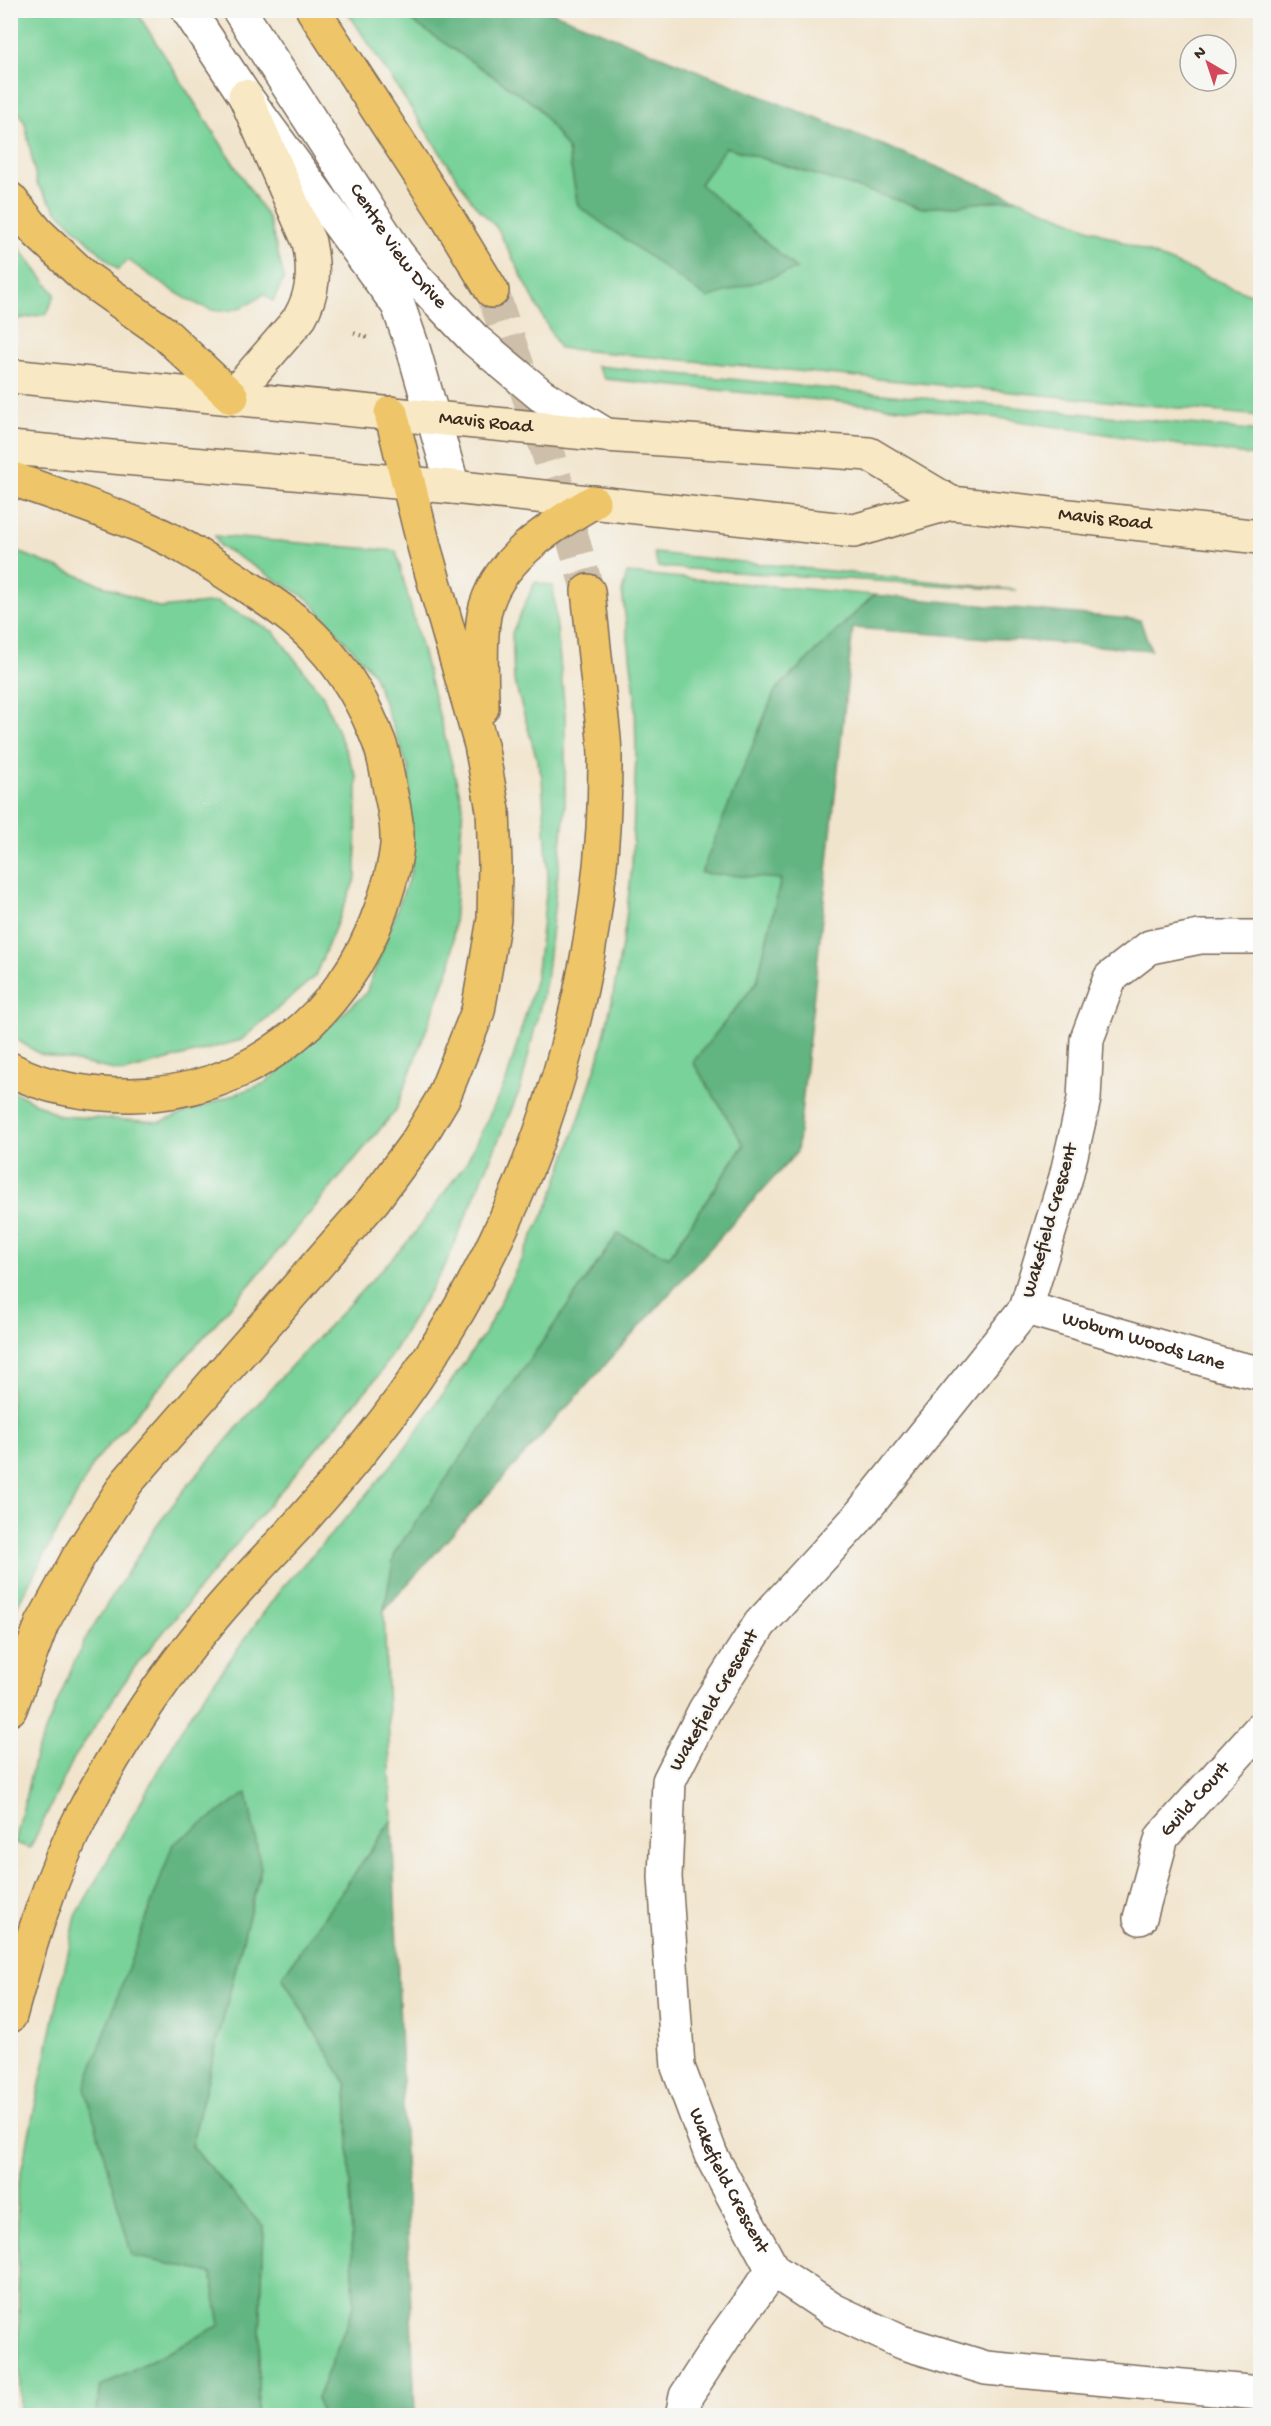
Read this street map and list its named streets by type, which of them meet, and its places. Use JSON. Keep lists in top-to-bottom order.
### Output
{
  "streets": {
    "main road": ["Mavis Road"],
    "street": [
      "Centre View Drive",
      "Wakefield Crescent",
      "Woburn Woods Lane",
      "Guild Court"
    ]
  },
  "crossings": [
    ["Centre View Drive", "Mavis Road"],
    ["Wakefield Crescent", "Woburn Woods Lane"]
  ],
  "north": "top left"
}
